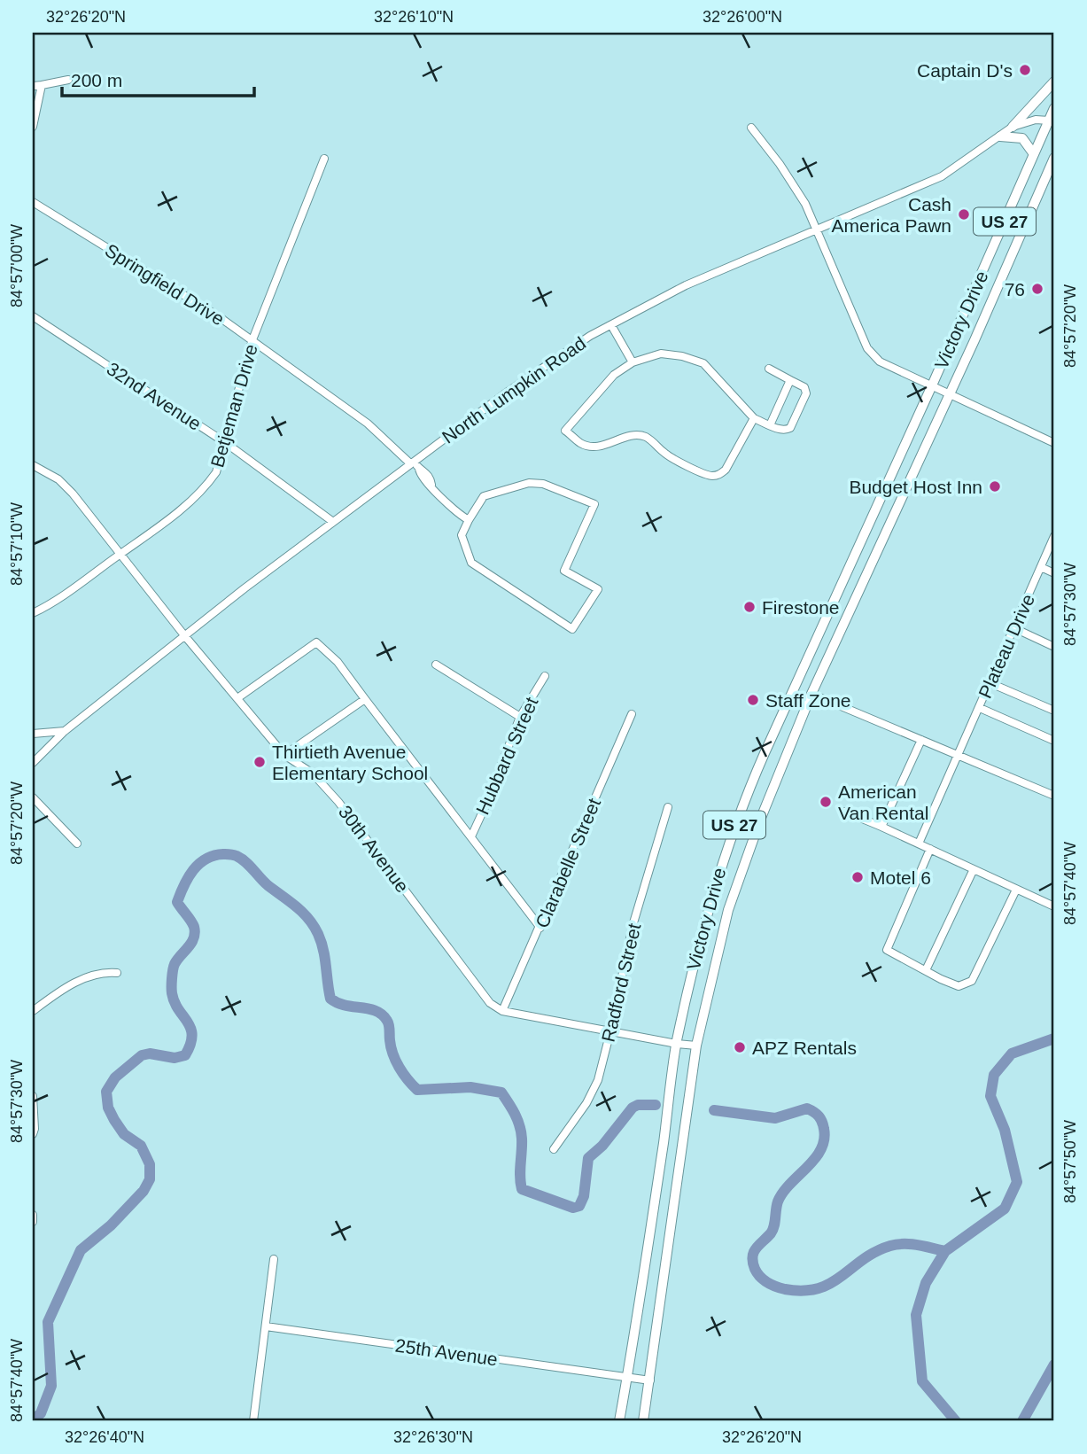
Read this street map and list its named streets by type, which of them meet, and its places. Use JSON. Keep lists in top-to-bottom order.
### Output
{
  "streets": {
    "highway": ["US 27", "Victory Drive"],
    "street": [
      "Springfield Drive",
      "North Lumpkin Road",
      "32nd Avenue",
      "Betjeman Drive",
      "Plateau Drive",
      "Hubbard Street",
      "30th Avenue",
      "Clarabelle Street",
      "Radford Street",
      "25th Avenue"
    ]
  },
  "crossings": [
    ["Springfield Drive", "North Lumpkin Road"],
    ["Springfield Drive", "Betjeman Drive"],
    ["Victory Drive", "North Lumpkin Road"],
    ["Victory Drive", "25th Avenue"],
    ["North Lumpkin Road", "32nd Avenue"],
    ["North Lumpkin Road", "30th Avenue"],
    ["32nd Avenue", "Betjeman Drive"],
    ["Betjeman Drive", "30th Avenue"],
    ["30th Avenue", "Clarabelle Street"]
  ],
  "places": [
    "Captain D's",
    "Cash America Pawn",
    "76",
    "Budget Host Inn",
    "Firestone",
    "Staff Zone",
    "Thirtieth Avenue Elementary School",
    "American Van Rental",
    "Motel 6",
    "APZ Rentals"
  ],
  "scale_bar": "200 m",
  "coordinates": [
    "32°26'20\"N",
    "32°26'10\"N",
    "32°26'00\"N",
    "84°57'00\"W",
    "84°57'20\"W",
    "84°57'10\"W",
    "84°57'30\"W",
    "84°57'40\"W",
    "84°57'50\"W",
    "32°26'40\"N",
    "32°26'30\"N"
  ]
}
